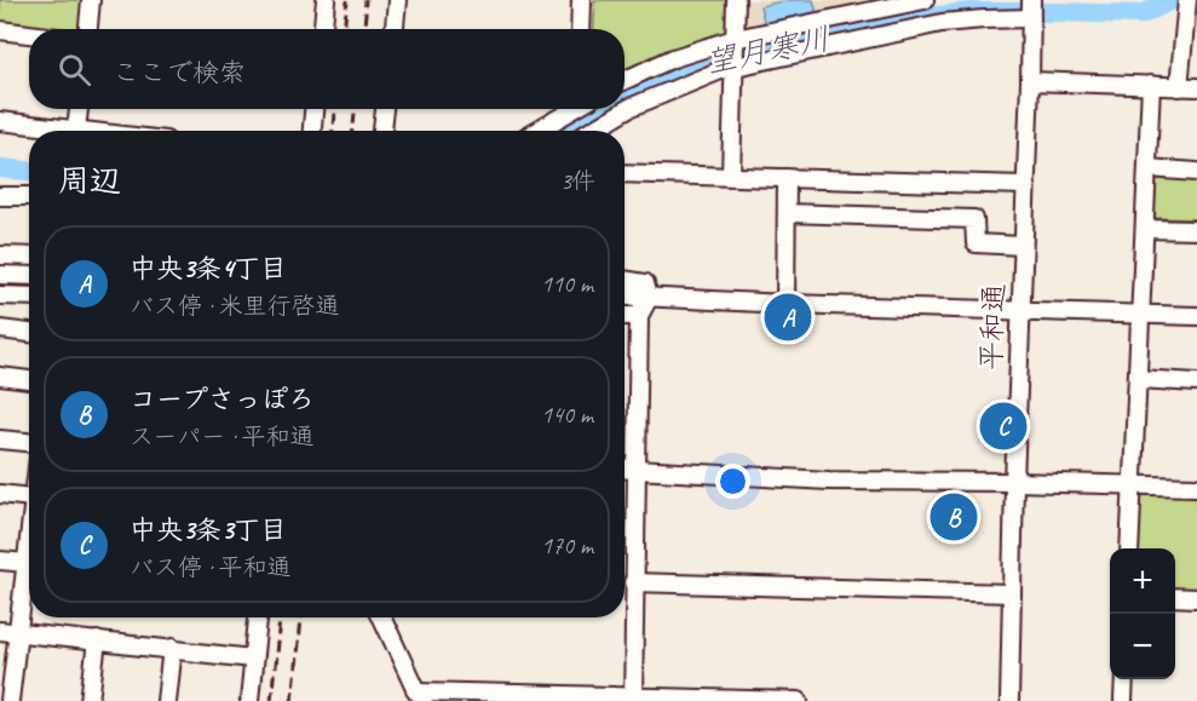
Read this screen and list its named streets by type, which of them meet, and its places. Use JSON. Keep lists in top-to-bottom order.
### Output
{
  "streets": {
    "street": ["平和通"]
  },
  "water": ["望月寒川"],
  "page": {
    "search": "ここで検索",
    "heading": ["周辺", "3件"],
    "list": [
      {
        "mark": "A",
        "name": "中央3条4丁目",
        "note": "バス停 · 米里行啓通",
        "value": "110 m"
      },
      {
        "mark": "B",
        "name": "コープさっぽろ",
        "note": "スーパー · 平和通",
        "value": "140 m"
      },
      {
        "mark": "C",
        "name": "中央3条3丁目",
        "note": "バス停 · 平和通",
        "value": "170 m"
      }
    ],
    "pins": ["A", "C", "B"],
    "map_buttons": ["+", "−"]
  }
}
